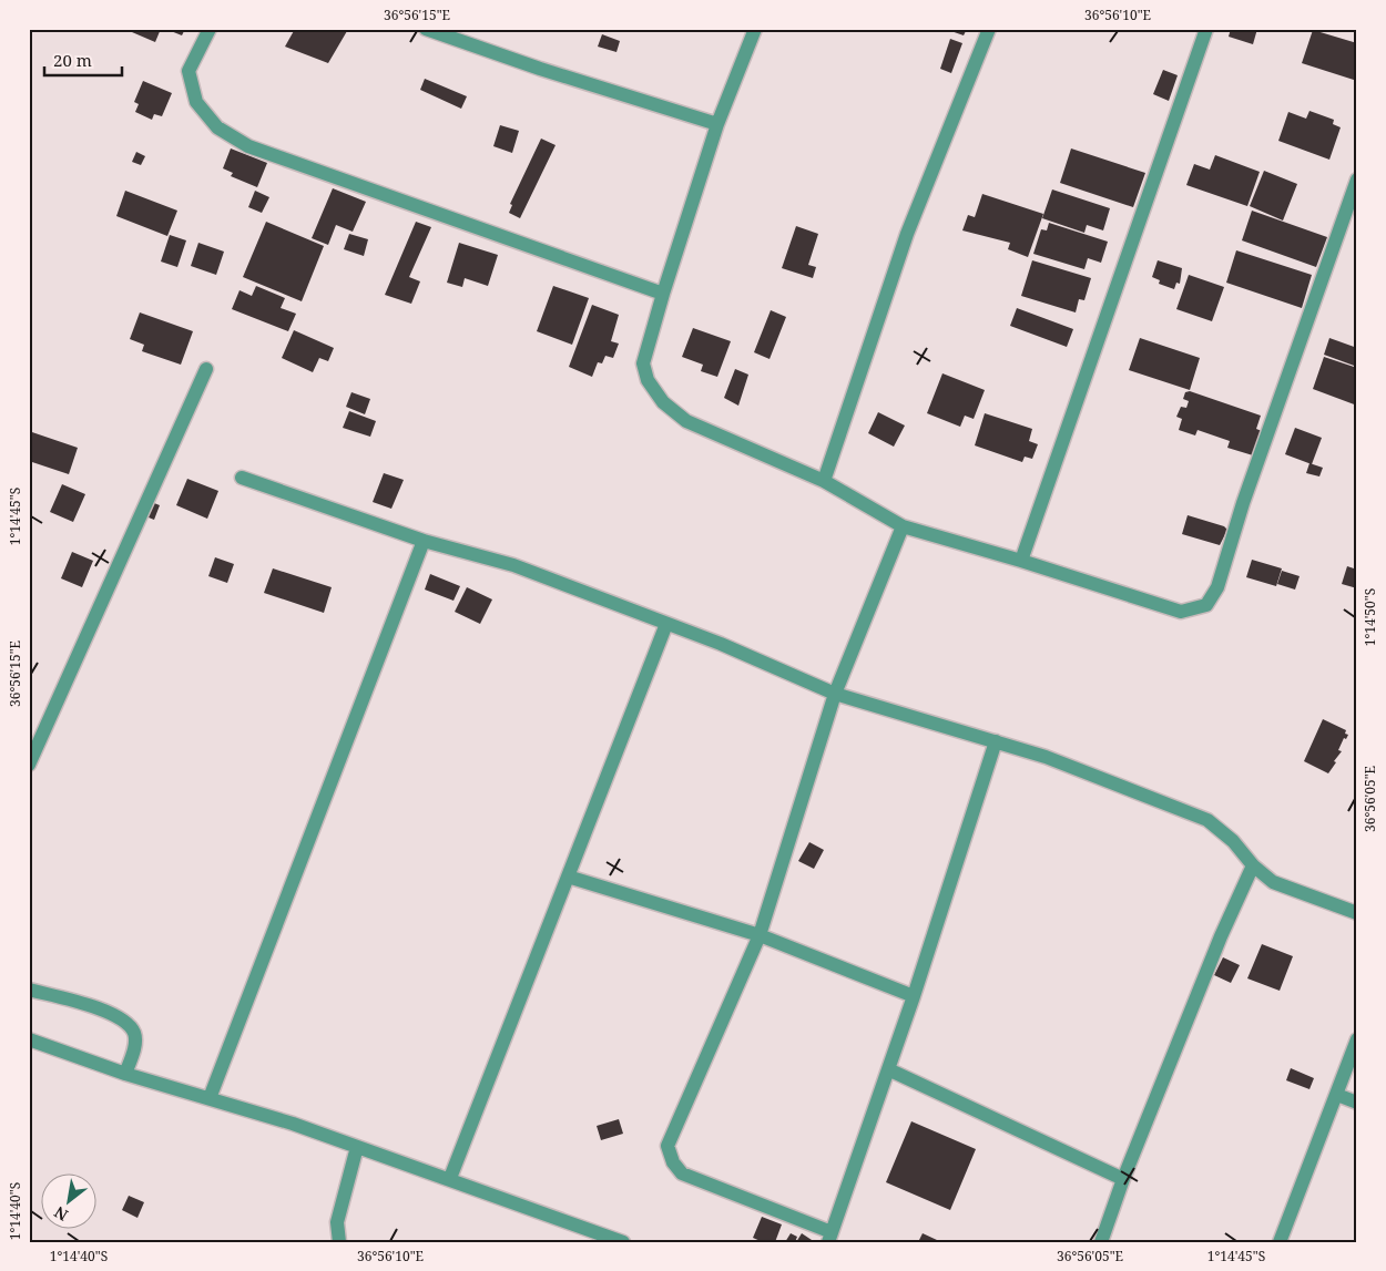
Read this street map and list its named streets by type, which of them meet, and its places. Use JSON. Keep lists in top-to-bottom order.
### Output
{
  "scale_bar": "20 m",
  "north": "bottom left",
  "coordinates": [
    "36°56'15\"E",
    "36°56'10\"E",
    "1°14'45\"S",
    "1°14'50\"S",
    "36°56'05\"E",
    "1°14'40\"S"
  ]
}
